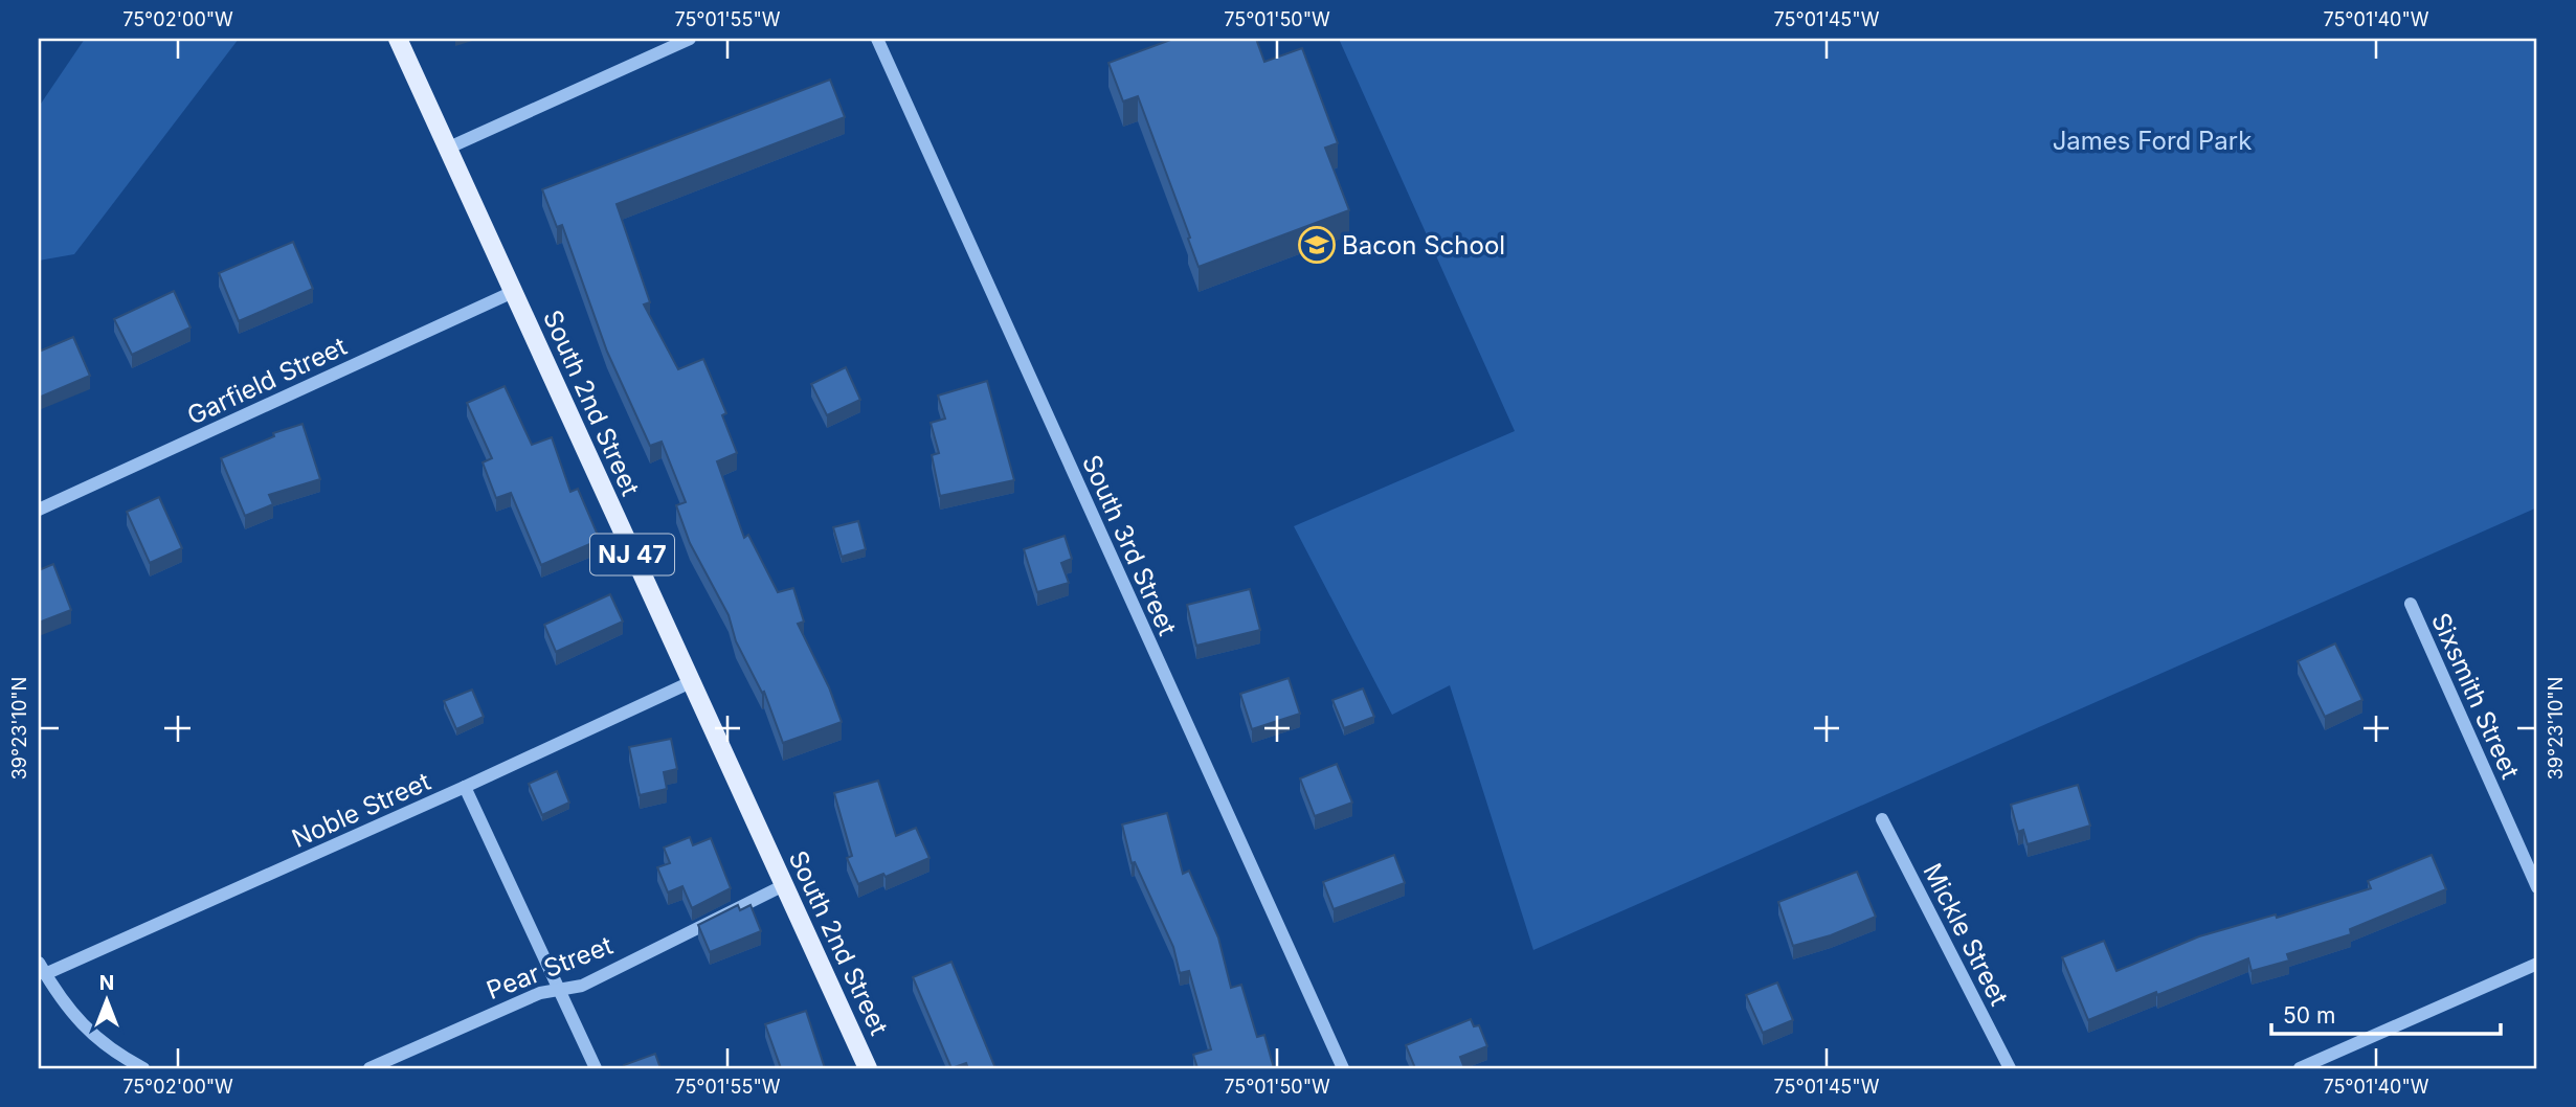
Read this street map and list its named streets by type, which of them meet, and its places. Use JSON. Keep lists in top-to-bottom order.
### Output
{
  "streets": {
    "main road": ["South 2nd Street", "NJ 47"],
    "street": [
      "Garfield Street",
      "South 3rd Street",
      "Sixsmith Street",
      "Noble Street",
      "Mickle Street",
      "Pear Street"
    ]
  },
  "crossings": [
    ["Garfield Street", "South 2nd Street"],
    ["South 2nd Street", "Noble Street"],
    ["South 2nd Street", "Pear Street"]
  ],
  "parks": ["James Ford Park"],
  "places": {
    "school or university": ["Bacon School"]
  },
  "scale_bar": "50 m",
  "north": "top",
  "coordinates": [
    "75°02'00\"W",
    "75°01'55\"W",
    "75°01'50\"W",
    "75°01'45\"W",
    "75°01'40\"W",
    "39°23'10\"N"
  ]
}
